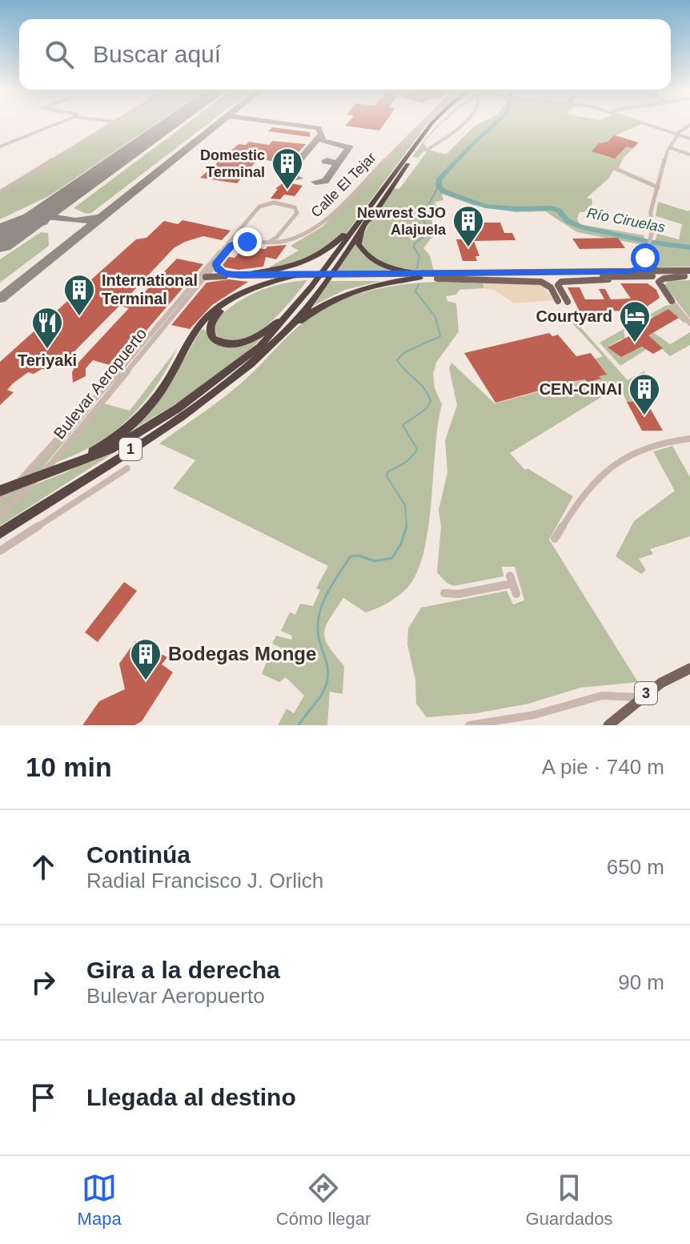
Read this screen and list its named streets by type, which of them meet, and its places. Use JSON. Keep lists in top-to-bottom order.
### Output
{
  "streets": {
    "highway": ["1"],
    "main road": ["3"],
    "street": ["Calle El Tejar", "Bulevar Aeropuerto"]
  },
  "crossings": [
    ["Calle El Tejar", "Bulevar Aeropuerto"]
  ],
  "water": ["Río Ciruelas"],
  "places": {
    "building": [
      "Domestic Terminal",
      "Newrest SJO Alajuela",
      "International Terminal",
      "CEN-CINAI",
      "Bodegas Monge"
    ],
    "hotel": ["Courtyard"],
    "restaurant": ["Teriyaki"]
  },
  "page": {
    "search": "Buscar aquí",
    "heading": ["10 min", "A pie · 740 m"],
    "list": [
      ["Continúa", "Radial Francisco J. Orlich", "650 m"],
      ["Gira a la derecha", "Bulevar Aeropuerto", "90 m"],
      "Llegada al destino"
    ],
    "nav": ["Mapa", "Cómo llegar", "Guardados"]
  }
}
